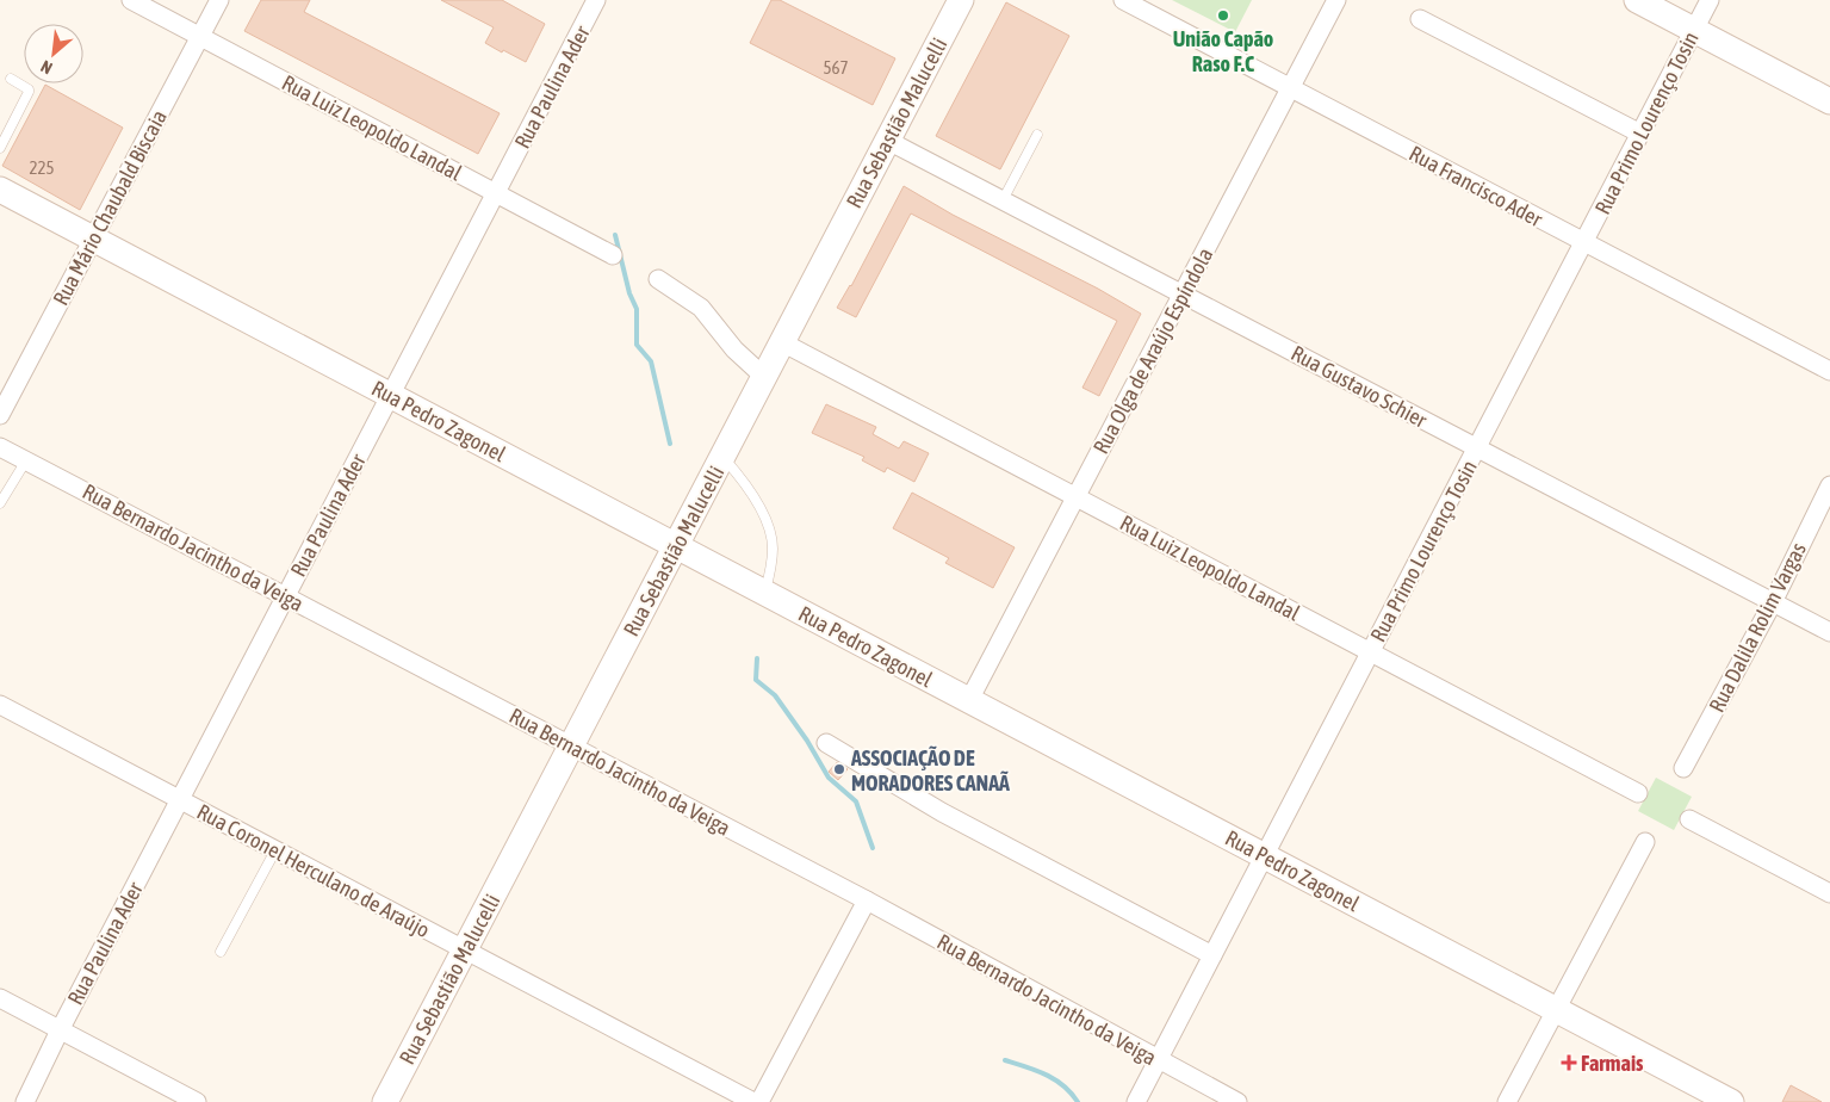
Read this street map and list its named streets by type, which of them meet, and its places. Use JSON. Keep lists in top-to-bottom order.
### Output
{
  "streets": {
    "street": [
      "Rua Paulina Ader",
      "Rua Sebastião Malucelli",
      "Rua Primo Lourenço Tosin",
      "Rua Luiz Leopoldo Landal",
      "Rua Francisco Ader",
      "Rua Mário Chaubald Biscaia",
      "Rua Olga de Araújo Espíndola",
      "Rua Gustavo Schier",
      "Rua Pedro Zagonel",
      "Rua Bernardo Jacintho da Veiga",
      "Rua Dalila Rolim Vargas",
      "Rua Coronel Herculano de Araújo"
    ]
  },
  "crossings": [
    ["Rua Paulina Ader", "Rua Luiz Leopoldo Landal"],
    ["Rua Paulina Ader", "Rua Pedro Zagonel"],
    ["Rua Paulina Ader", "Rua Bernardo Jacintho da Veiga"],
    ["Rua Paulina Ader", "Rua Coronel Herculano de Araújo"],
    ["Rua Sebastião Malucelli", "Rua Luiz Leopoldo Landal"],
    ["Rua Sebastião Malucelli", "Rua Gustavo Schier"],
    ["Rua Sebastião Malucelli", "Rua Pedro Zagonel"],
    ["Rua Sebastião Malucelli", "Rua Bernardo Jacintho da Veiga"],
    ["Rua Sebastião Malucelli", "Rua Coronel Herculano de Araújo"],
    ["Rua Primo Lourenço Tosin", "Rua Luiz Leopoldo Landal"],
    ["Rua Primo Lourenço Tosin", "Rua Francisco Ader"],
    ["Rua Primo Lourenço Tosin", "Rua Gustavo Schier"],
    ["Rua Primo Lourenço Tosin", "Rua Pedro Zagonel"],
    ["Rua Primo Lourenço Tosin", "Rua Bernardo Jacintho da Veiga"],
    ["Rua Luiz Leopoldo Landal", "Rua Mário Chaubald Biscaia"],
    ["Rua Luiz Leopoldo Landal", "Rua Olga de Araújo Espíndola"],
    ["Rua Francisco Ader", "Rua Olga de Araújo Espíndola"],
    ["Rua Mário Chaubald Biscaia", "Rua Pedro Zagonel"],
    ["Rua Olga de Araújo Espíndola", "Rua Gustavo Schier"],
    ["Rua Olga de Araújo Espíndola", "Rua Pedro Zagonel"],
    ["Rua Gustavo Schier", "Rua Dalila Rolim Vargas"]
  ],
  "places": {
    "other": ["União Capão Raso F.C", "ASSOCIAÇÃO DE MORADORES CANAÃ"],
    "health": ["Farmais"]
  },
  "house_numbers": ["567", "225"],
  "north": "bottom left"
}
